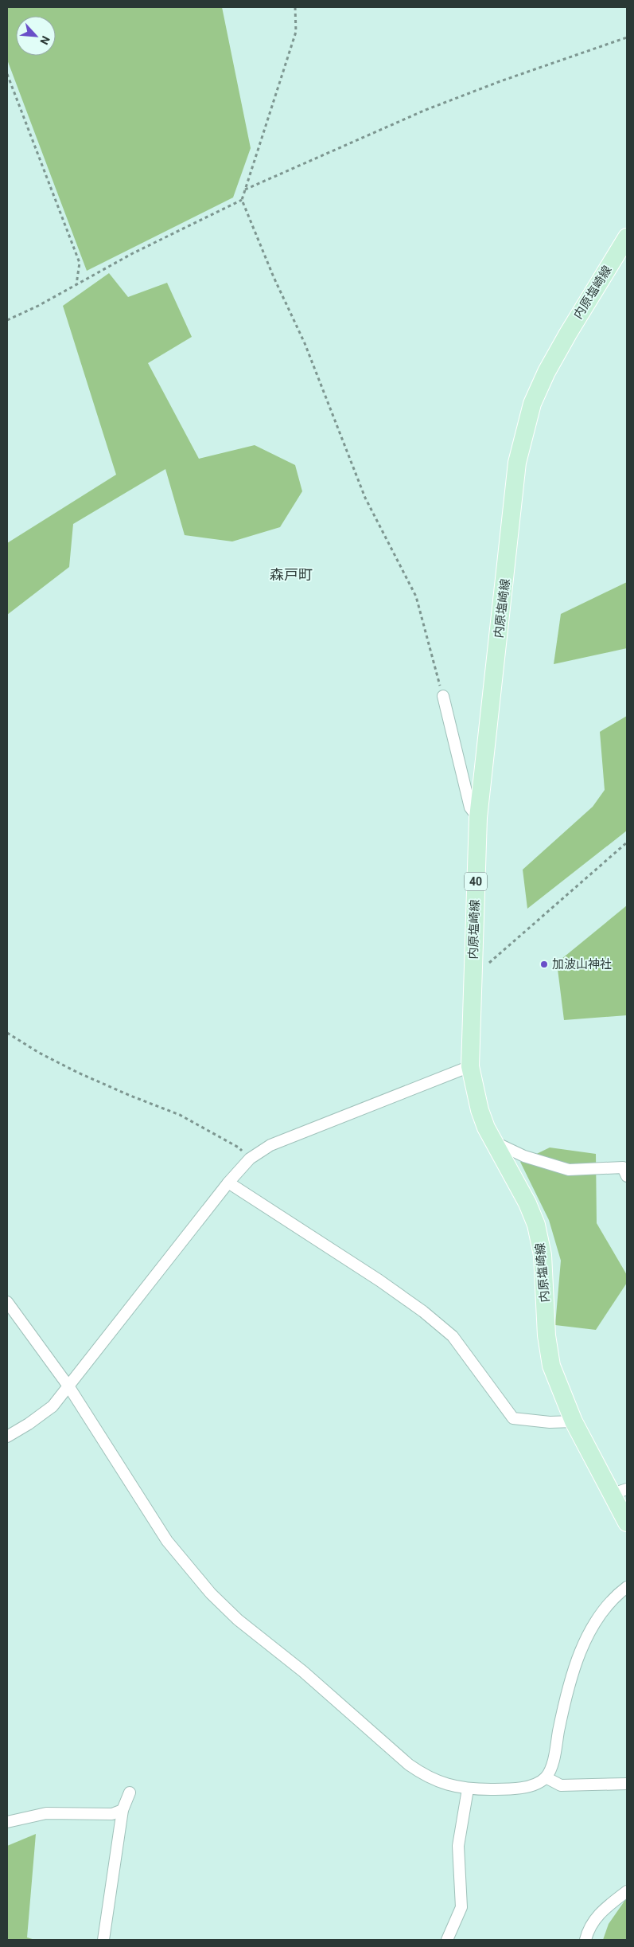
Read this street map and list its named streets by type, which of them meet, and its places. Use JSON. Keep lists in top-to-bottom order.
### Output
{
  "streets": {
    "main road": ["内原塩崎線", "40"]
  },
  "districts": ["森戸町"],
  "places": ["加波山神社"],
  "north": "bottom right"
}
